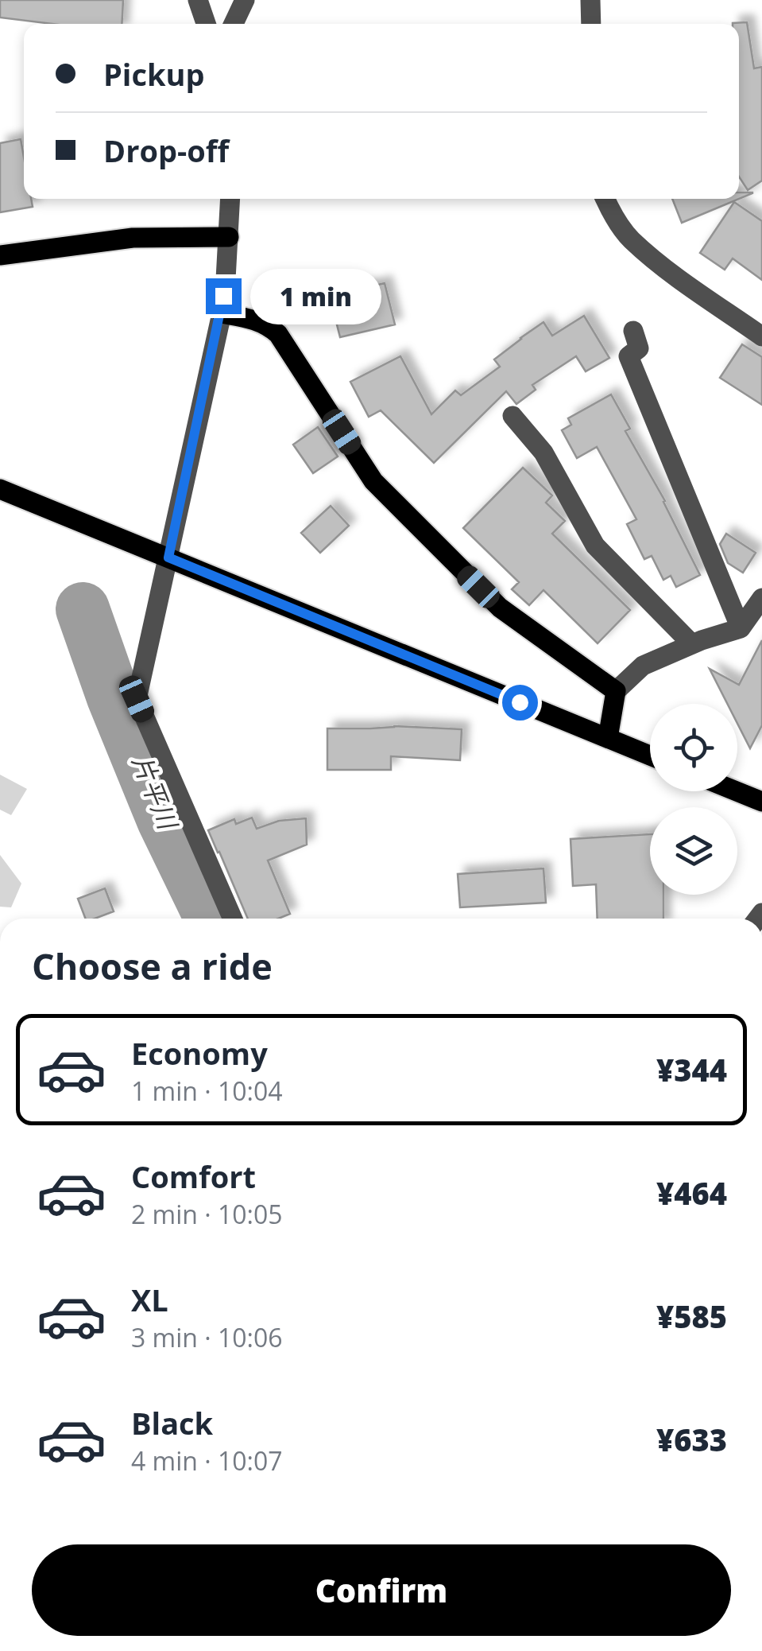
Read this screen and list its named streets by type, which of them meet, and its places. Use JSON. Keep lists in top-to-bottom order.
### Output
{
  "water": ["片平川"],
  "page": {
    "banner": ["Pickup", "Drop-off"],
    "bubble": "1 min",
    "heading": "Choose a ride",
    "list": [
      {
        "name": "Economy",
        "note": "1 min · 10:04",
        "value": "¥344"
      },
      {
        "name": "Comfort",
        "note": "2 min · 10:05",
        "value": "¥464"
      },
      {
        "name": "XL",
        "note": "3 min · 10:06",
        "value": "¥585"
      },
      {
        "name": "Black",
        "note": "4 min · 10:07",
        "value": "¥633"
      }
    ],
    "buttons": "Confirm"
  }
}
